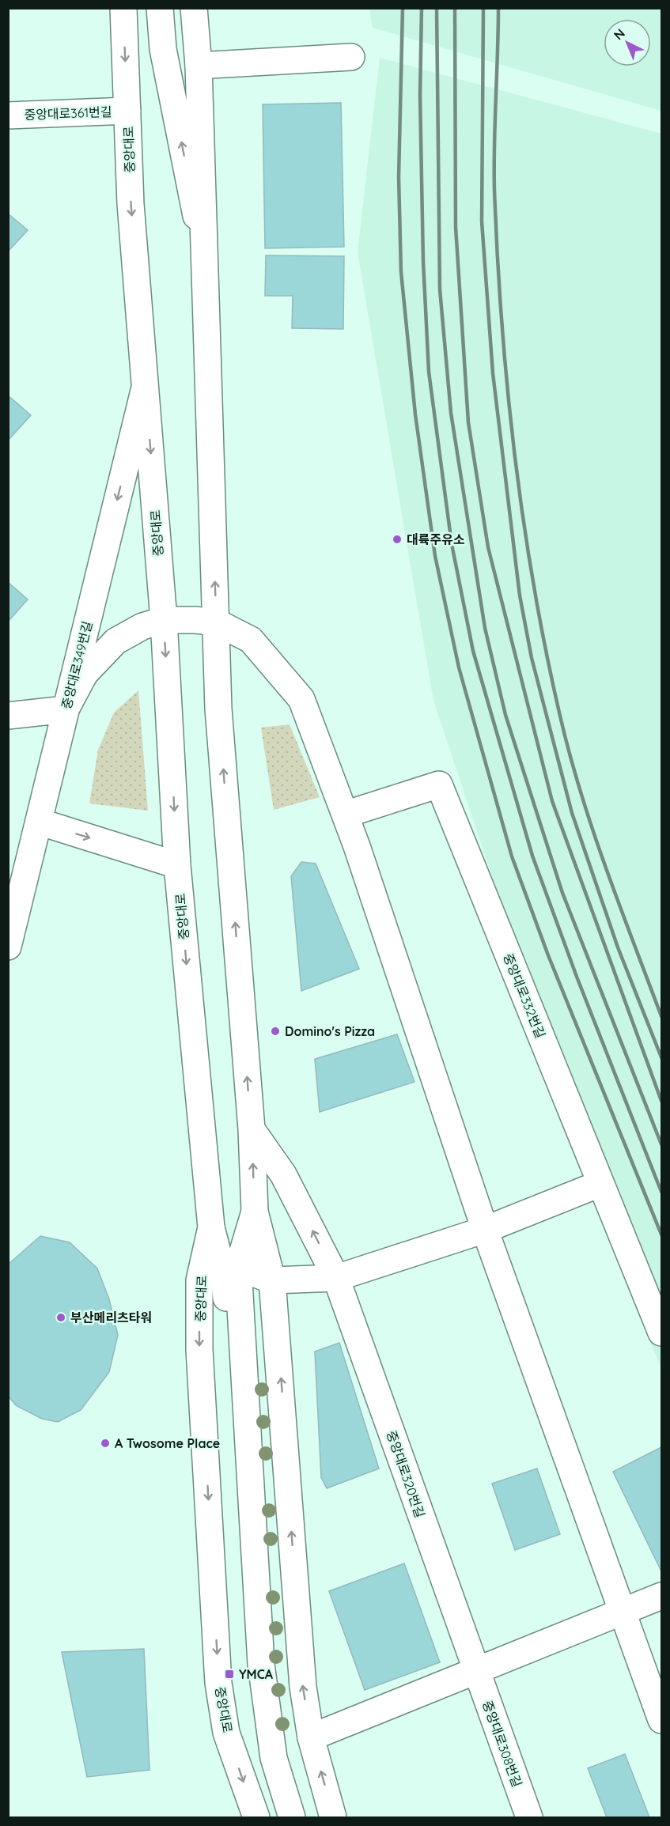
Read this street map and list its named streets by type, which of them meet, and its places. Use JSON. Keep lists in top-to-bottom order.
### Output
{
  "streets": {
    "street": [
      "중앙대로361번길",
      "중앙대로",
      "중앙대로349번길",
      "중앙대로332번길",
      "중앙대로320번길",
      "중앙대로308번길"
    ]
  },
  "crossings": [
    ["중앙대로361번길", "중앙대로"],
    ["중앙대로", "중앙대로349번길"],
    ["중앙대로320번길", "중앙대로308번길"]
  ],
  "places": {
    "other": [
      "대륙주유소",
      "Domino's Pizza",
      "부산메리츠타워",
      "A Twosome Place"
    ],
    "transit": ["YMCA"]
  },
  "north": "top left"
}
